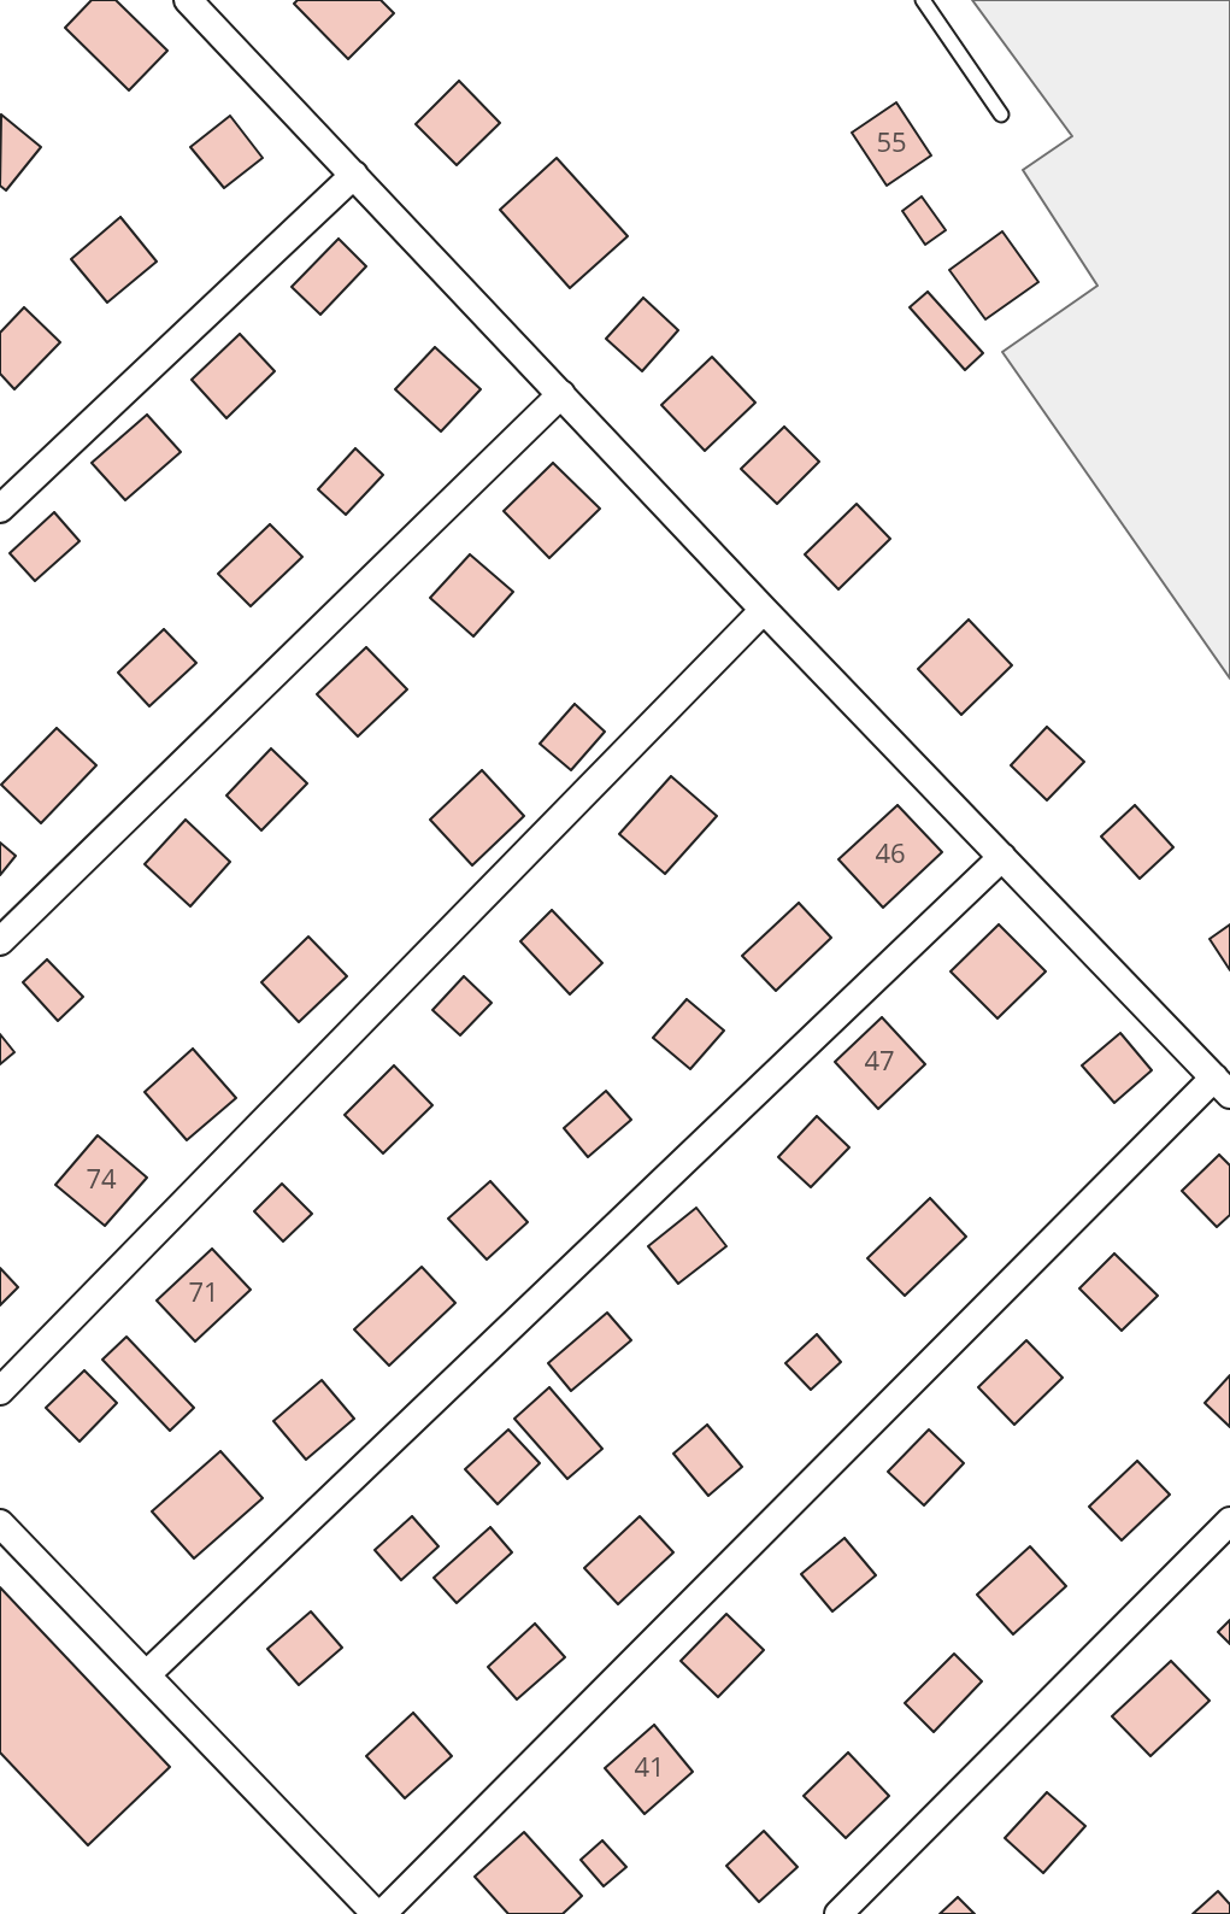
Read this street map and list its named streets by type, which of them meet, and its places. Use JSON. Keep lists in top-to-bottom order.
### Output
{
  "house_numbers": [
    "55",
    "46",
    "47",
    "74",
    "71",
    "41"
  ]
}
